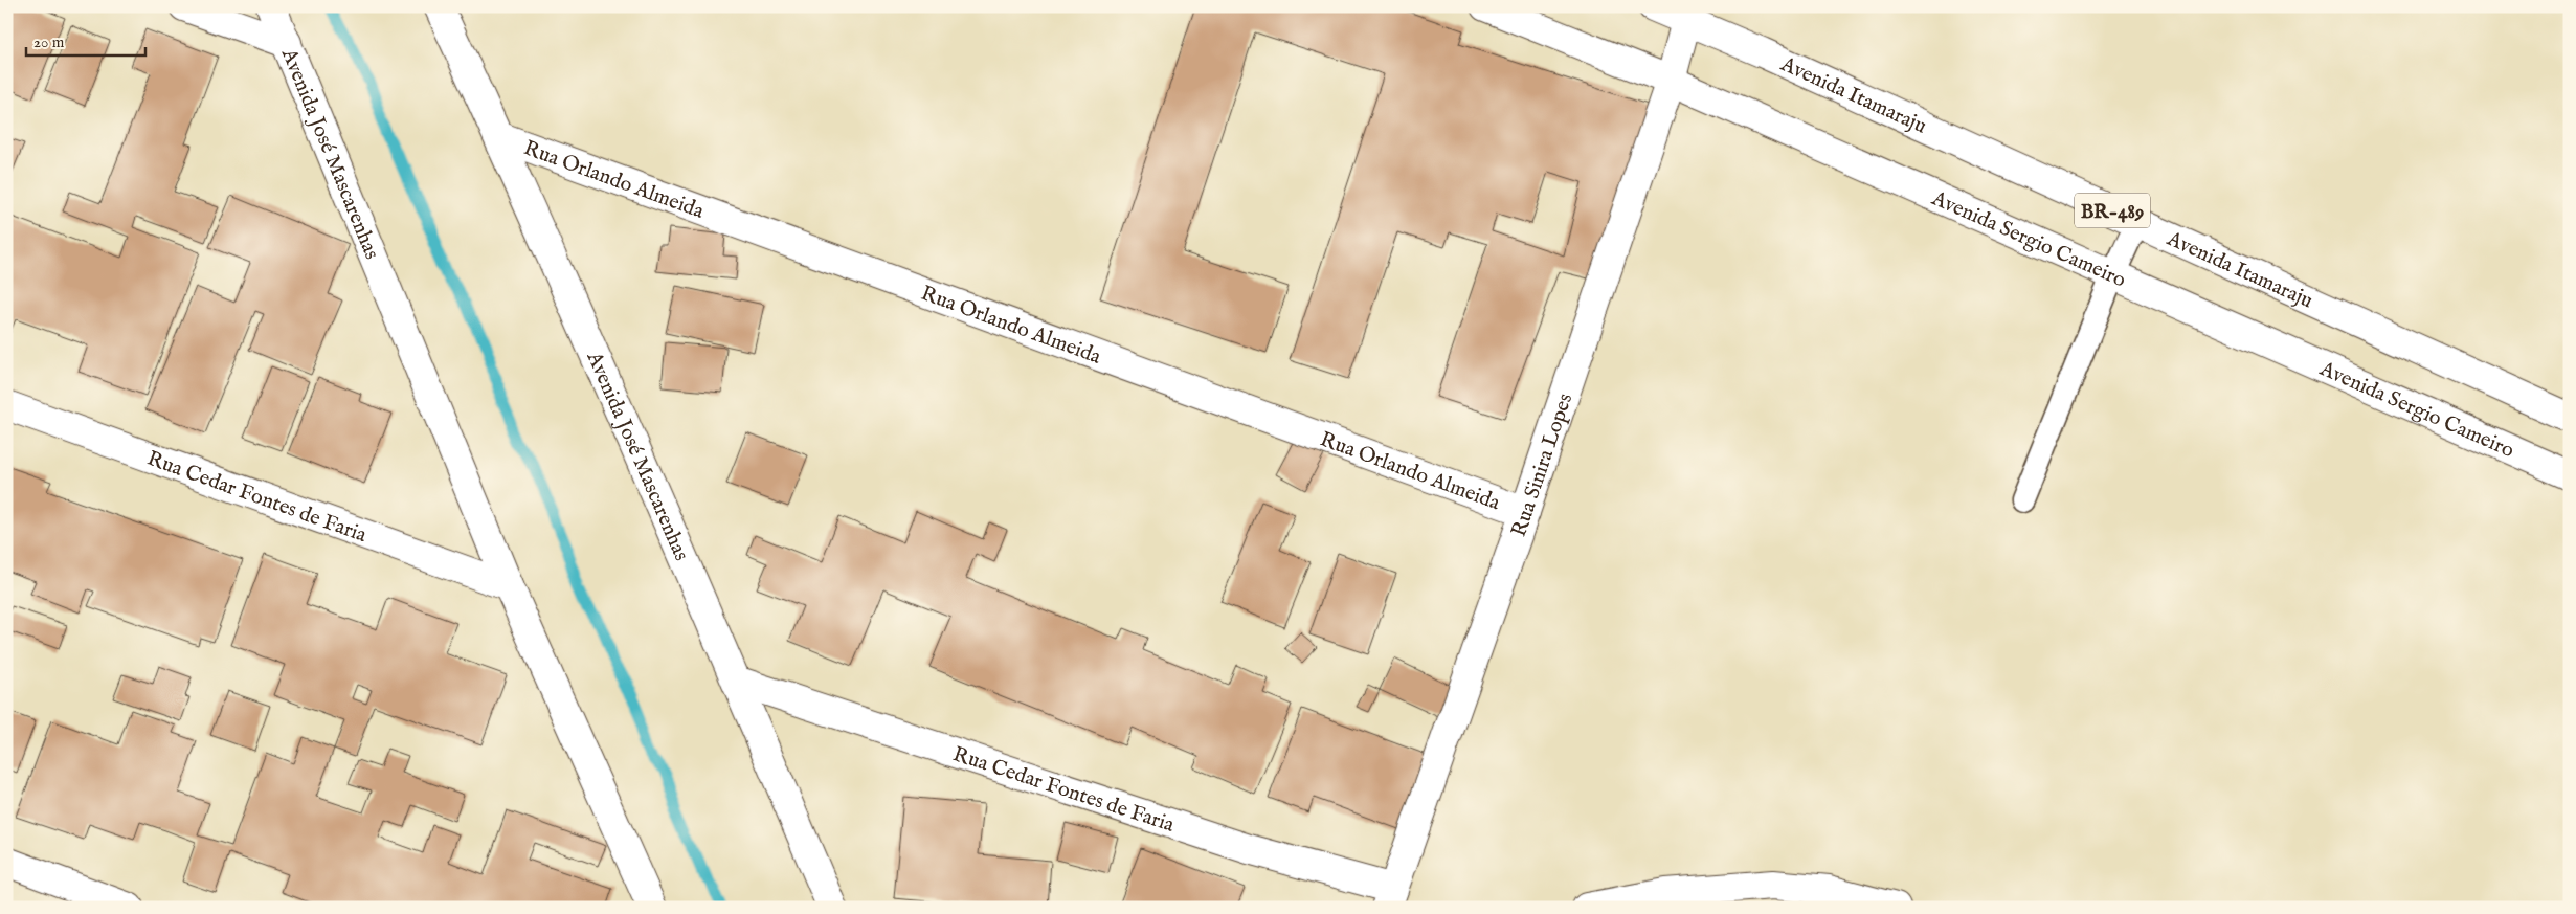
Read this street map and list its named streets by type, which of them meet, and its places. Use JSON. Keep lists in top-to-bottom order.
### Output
{
  "streets": {
    "street": [
      "Avenida Itamaraju",
      "Avenida José Mascarenhas",
      "Rua Orlando Almeida",
      "BR-489",
      "Avenida Sergio Cameiro",
      "Rua Sinira Lopes",
      "Rua Cedar Fontes de Faria"
    ]
  },
  "crossings": [
    ["Avenida Itamaraju", "Rua Sinira Lopes"],
    ["Avenida José Mascarenhas", "Rua Orlando Almeida"],
    ["Avenida José Mascarenhas", "Rua Cedar Fontes de Faria"],
    ["Rua Orlando Almeida", "Rua Sinira Lopes"],
    ["Avenida Sergio Cameiro", "Rua Sinira Lopes"],
    ["Rua Sinira Lopes", "Rua Cedar Fontes de Faria"]
  ],
  "scale_bar": "20 m"
}
